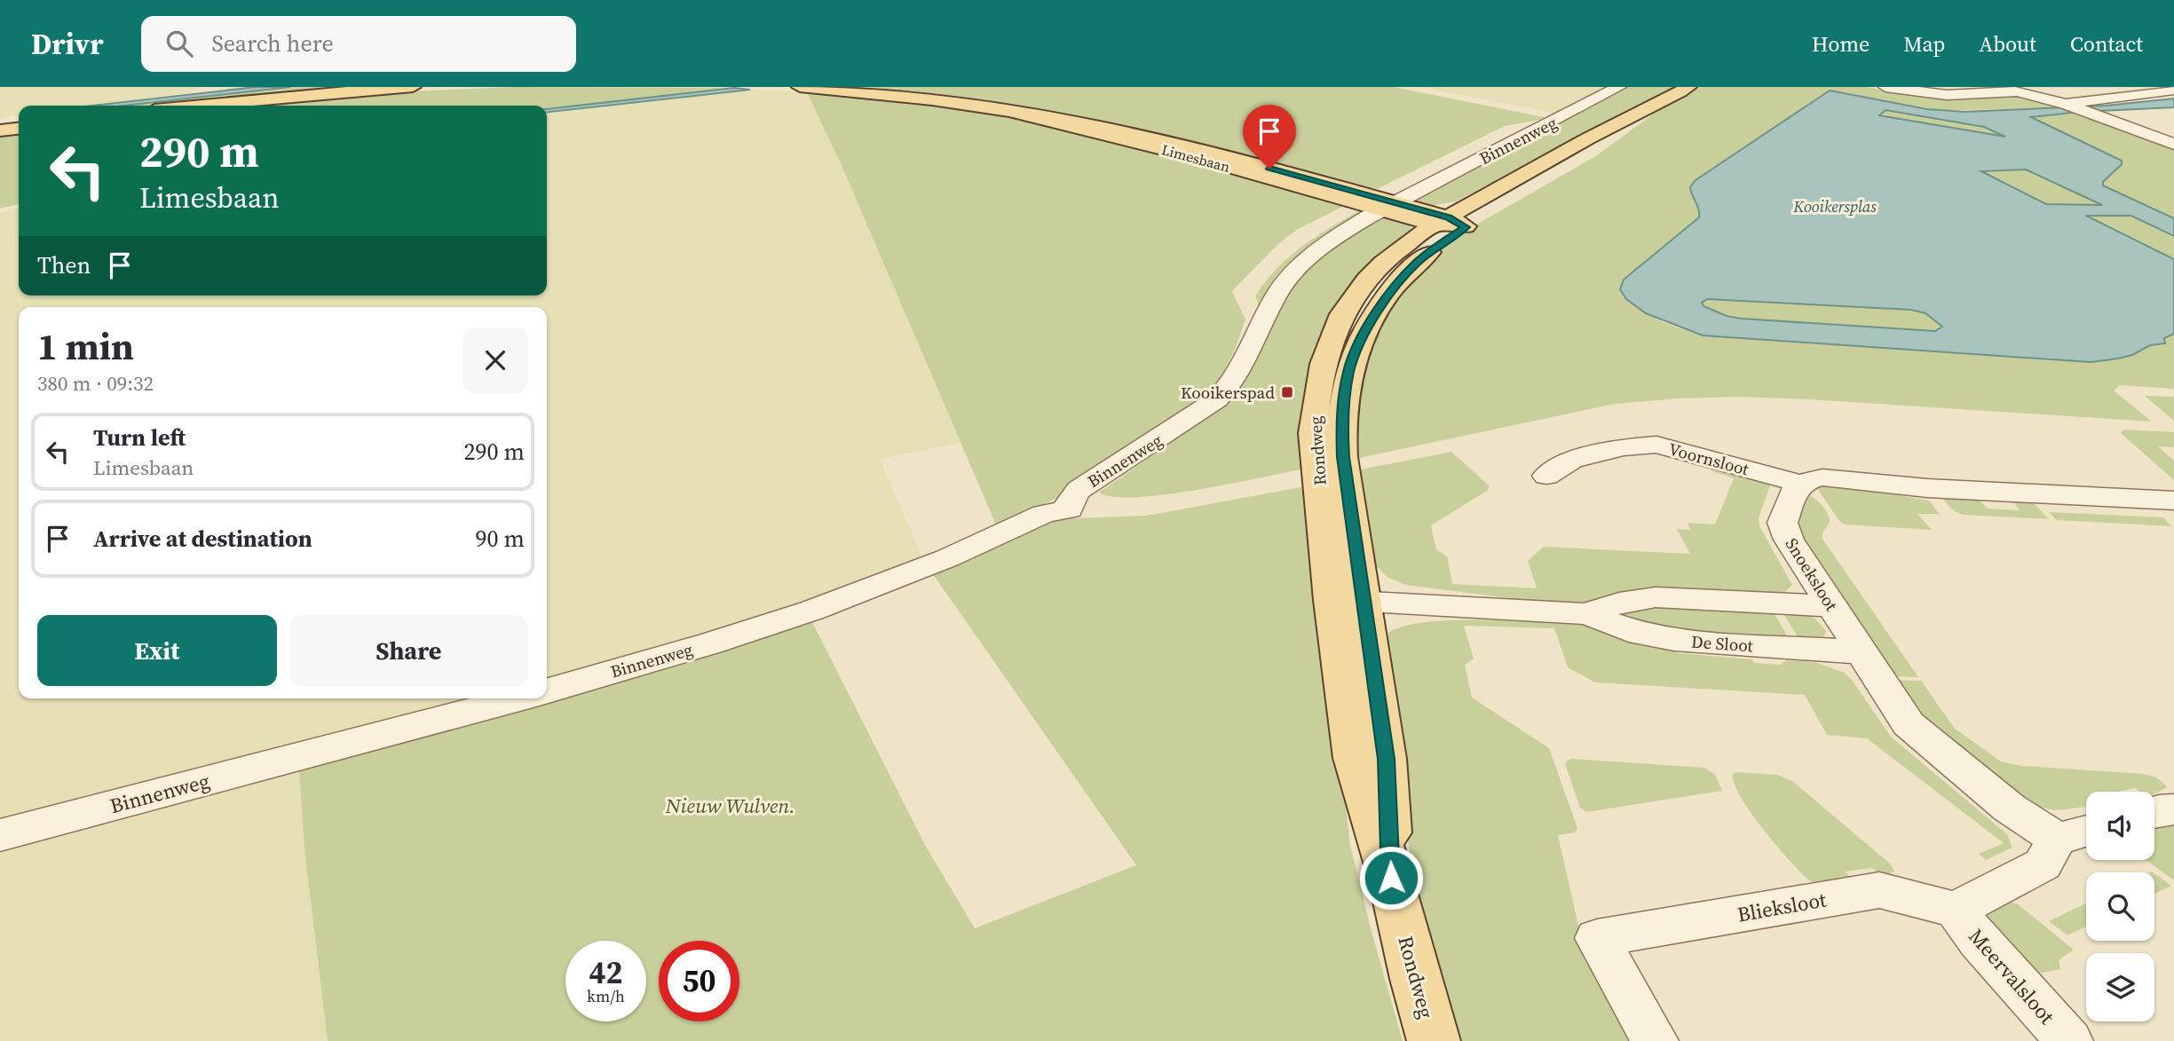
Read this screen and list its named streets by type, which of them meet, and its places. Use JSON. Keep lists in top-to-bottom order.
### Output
{
  "streets": {
    "main road": ["Limesbaan", "Rondweg"],
    "street": [
      "Binnenweg",
      "Voornsloot",
      "Snoeksloot",
      "De Sloot",
      "Blieksloot",
      "Meervalsloot"
    ]
  },
  "crossings": [
    ["Binnenweg", "Limesbaan"],
    ["Limesbaan", "Rondweg"],
    ["Rondweg", "De Sloot"],
    ["Voornsloot", "Snoeksloot"],
    ["Snoeksloot", "De Sloot"],
    ["Blieksloot", "Meervalsloot"]
  ],
  "water": ["Kooikersplas"],
  "parks": ["Nieuw Wulven."],
  "places": {
    "transit": ["Kooikerspad"]
  },
  "page": {
    "header": "Drivr",
    "search": "Search here",
    "nav": [
      "Home",
      "Map",
      "About",
      "Contact"
    ],
    "turn": ["290 m", "Limesbaan"],
    "then": "Then",
    "heading": ["1 min", "380 m · 09:32"],
    "list": [
      {
        "name": "Turn left",
        "note": "Limesbaan",
        "value": "290 m"
      },
      {
        "name": "Arrive at destination",
        "value": "90 m"
      }
    ],
    "buttons": ["Exit", "Share"],
    "speed": "42 km/h",
    "limit": "50"
  }
}
